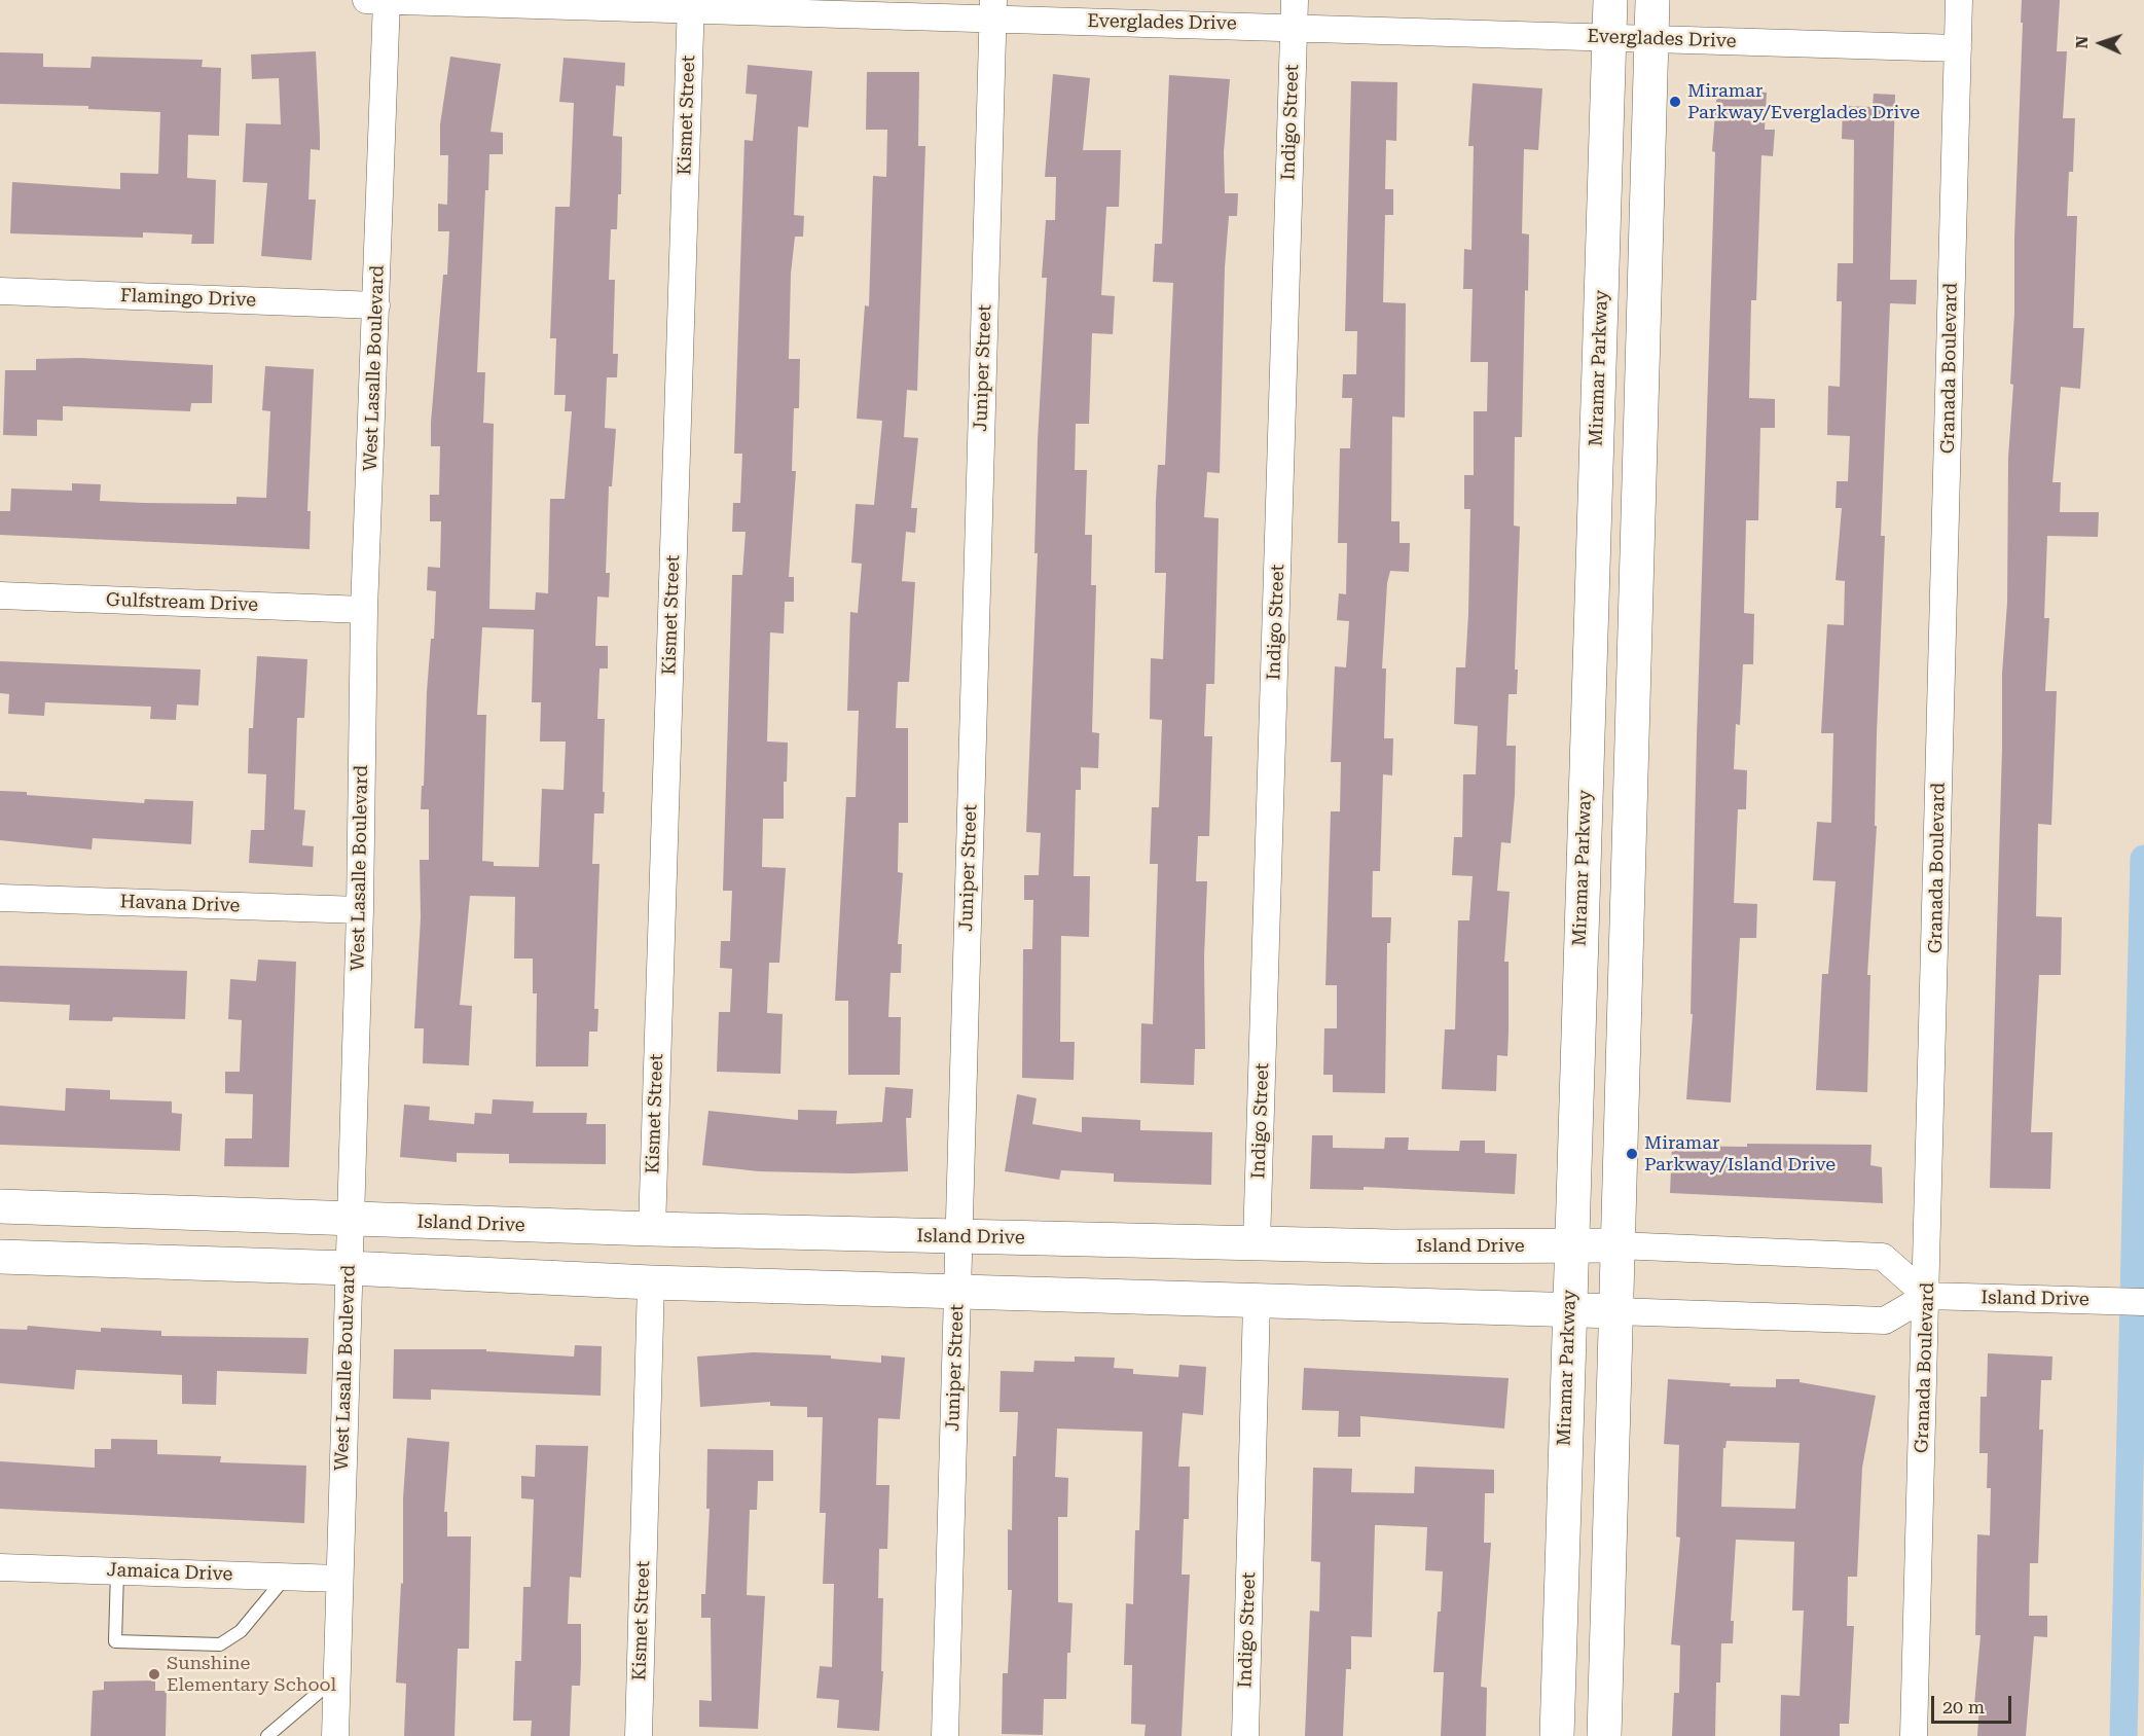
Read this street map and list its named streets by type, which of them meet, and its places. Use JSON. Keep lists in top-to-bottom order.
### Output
{
  "streets": {
    "main road": ["Miramar Parkway", "Island Drive"],
    "street": [
      "Everglades Drive",
      "Kismet Street",
      "Indigo Street",
      "Flamingo Drive",
      "West Lasalle Boulevard",
      "Juniper Street",
      "Granada Boulevard",
      "Gulfstream Drive",
      "Havana Drive",
      "Jamaica Drive"
    ]
  },
  "crossings": [
    ["Everglades Drive", "Kismet Street"],
    ["Everglades Drive", "Indigo Street"],
    ["Everglades Drive", "West Lasalle Boulevard"],
    ["Everglades Drive", "Juniper Street"],
    ["Everglades Drive", "Miramar Parkway"],
    ["Everglades Drive", "Granada Boulevard"],
    ["Kismet Street", "Island Drive"],
    ["Indigo Street", "Island Drive"],
    ["Flamingo Drive", "West Lasalle Boulevard"],
    ["West Lasalle Boulevard", "Gulfstream Drive"],
    ["West Lasalle Boulevard", "Havana Drive"],
    ["West Lasalle Boulevard", "Island Drive"],
    ["West Lasalle Boulevard", "Jamaica Drive"],
    ["Juniper Street", "Island Drive"],
    ["Miramar Parkway", "Island Drive"],
    ["Granada Boulevard", "Island Drive"]
  ],
  "places": ["Miramar Parkway/Everglades Drive", "Miramar Parkway/Island Drive", "Sunshine Elementary School"],
  "scale_bar": "20 m",
  "north": "left"
}
